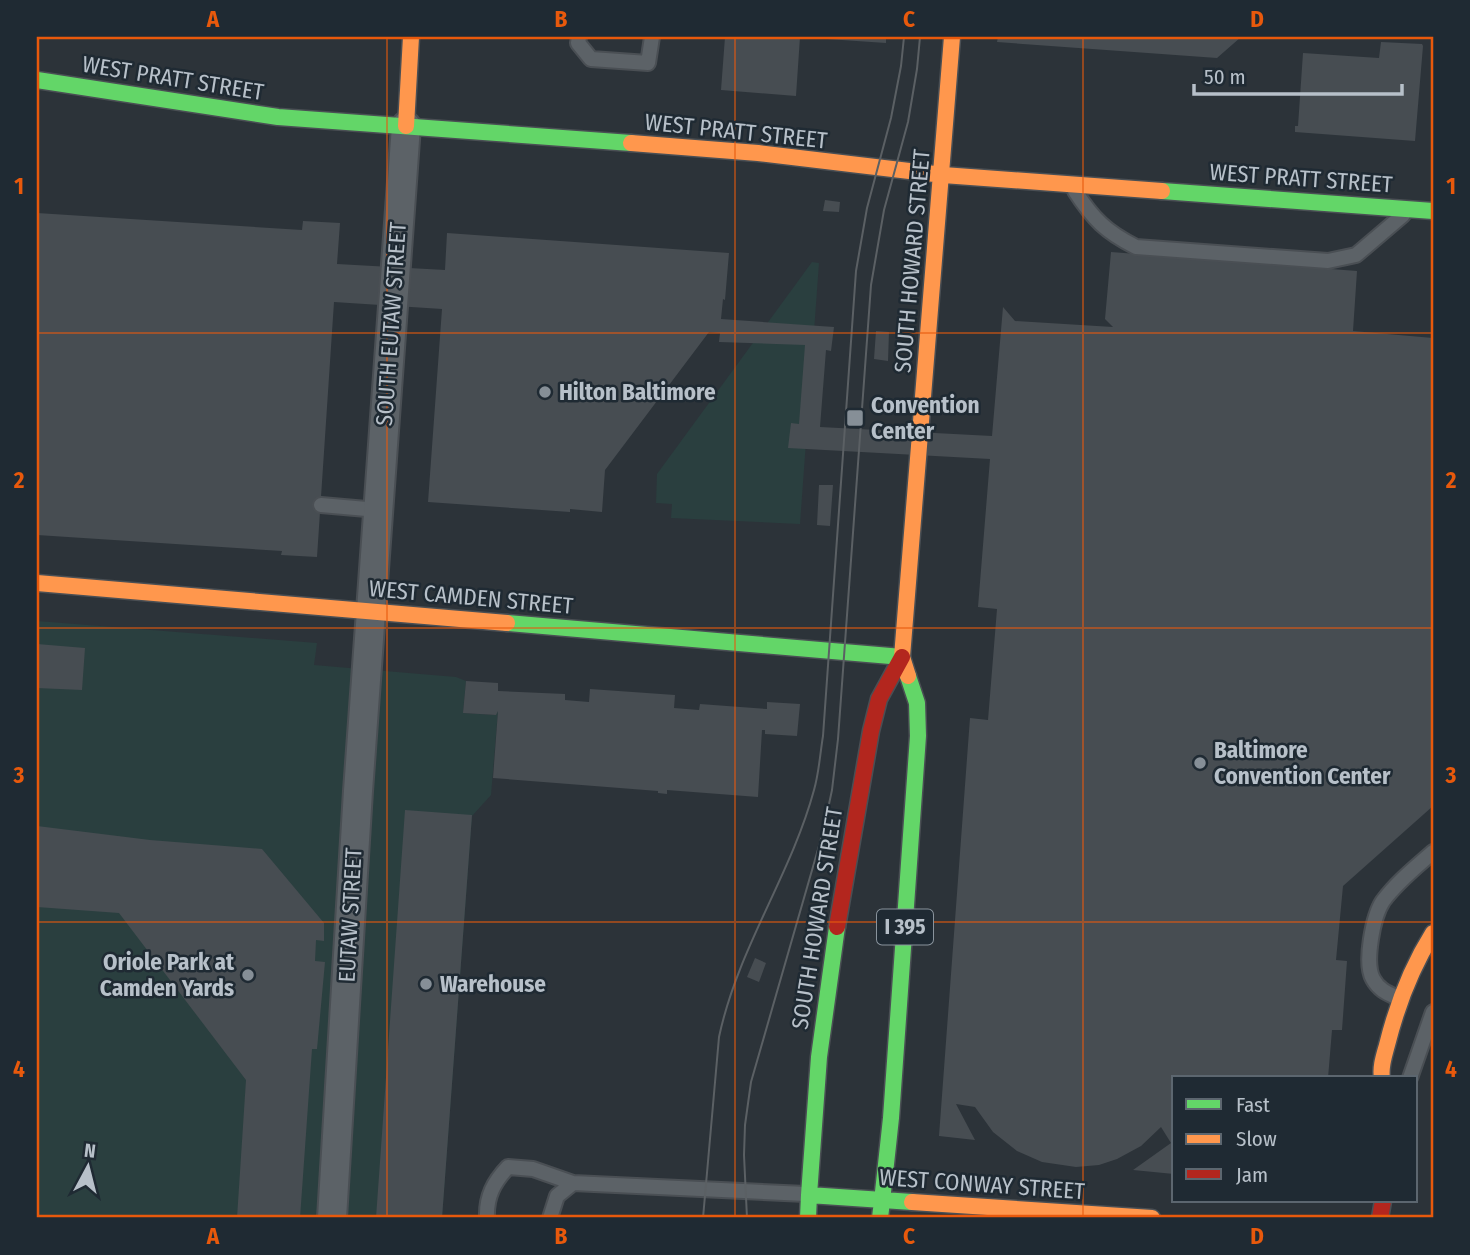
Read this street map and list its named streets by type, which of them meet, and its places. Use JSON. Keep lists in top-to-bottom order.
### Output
{
  "streets": {
    "main road": [
      "WEST PRATT STREET",
      "SOUTH HOWARD STREET",
      "SOUTH EUTAW STREET",
      "WEST CAMDEN STREET",
      "I 395",
      "WEST CONWAY STREET"
    ],
    "street": ["EUTAW STREET"]
  },
  "crossings": [
    ["WEST PRATT STREET", "SOUTH HOWARD STREET"],
    ["WEST PRATT STREET", "SOUTH EUTAW STREET"],
    ["SOUTH HOWARD STREET", "WEST CAMDEN STREET"],
    ["SOUTH HOWARD STREET", "I 395"],
    ["SOUTH HOWARD STREET", "WEST CONWAY STREET"],
    ["SOUTH EUTAW STREET", "WEST CAMDEN STREET"],
    ["SOUTH EUTAW STREET", "EUTAW STREET"],
    ["WEST CAMDEN STREET", "EUTAW STREET"],
    ["I 395", "WEST CONWAY STREET"]
  ],
  "places": {
    "other": [
      "Hilton Baltimore",
      "Baltimore Convention Center",
      "Oriole Park at Camden Yards",
      "Warehouse"
    ],
    "transit": ["Convention Center"]
  },
  "legend": ["Fast", "Slow", "Jam"],
  "scale_bar": "50 m",
  "north": "top",
  "grid": {
    "columns": [
      "A",
      "B",
      "C",
      "D"
    ],
    "rows": [
      "1",
      "2",
      "3",
      "4"
    ]
  }
}
